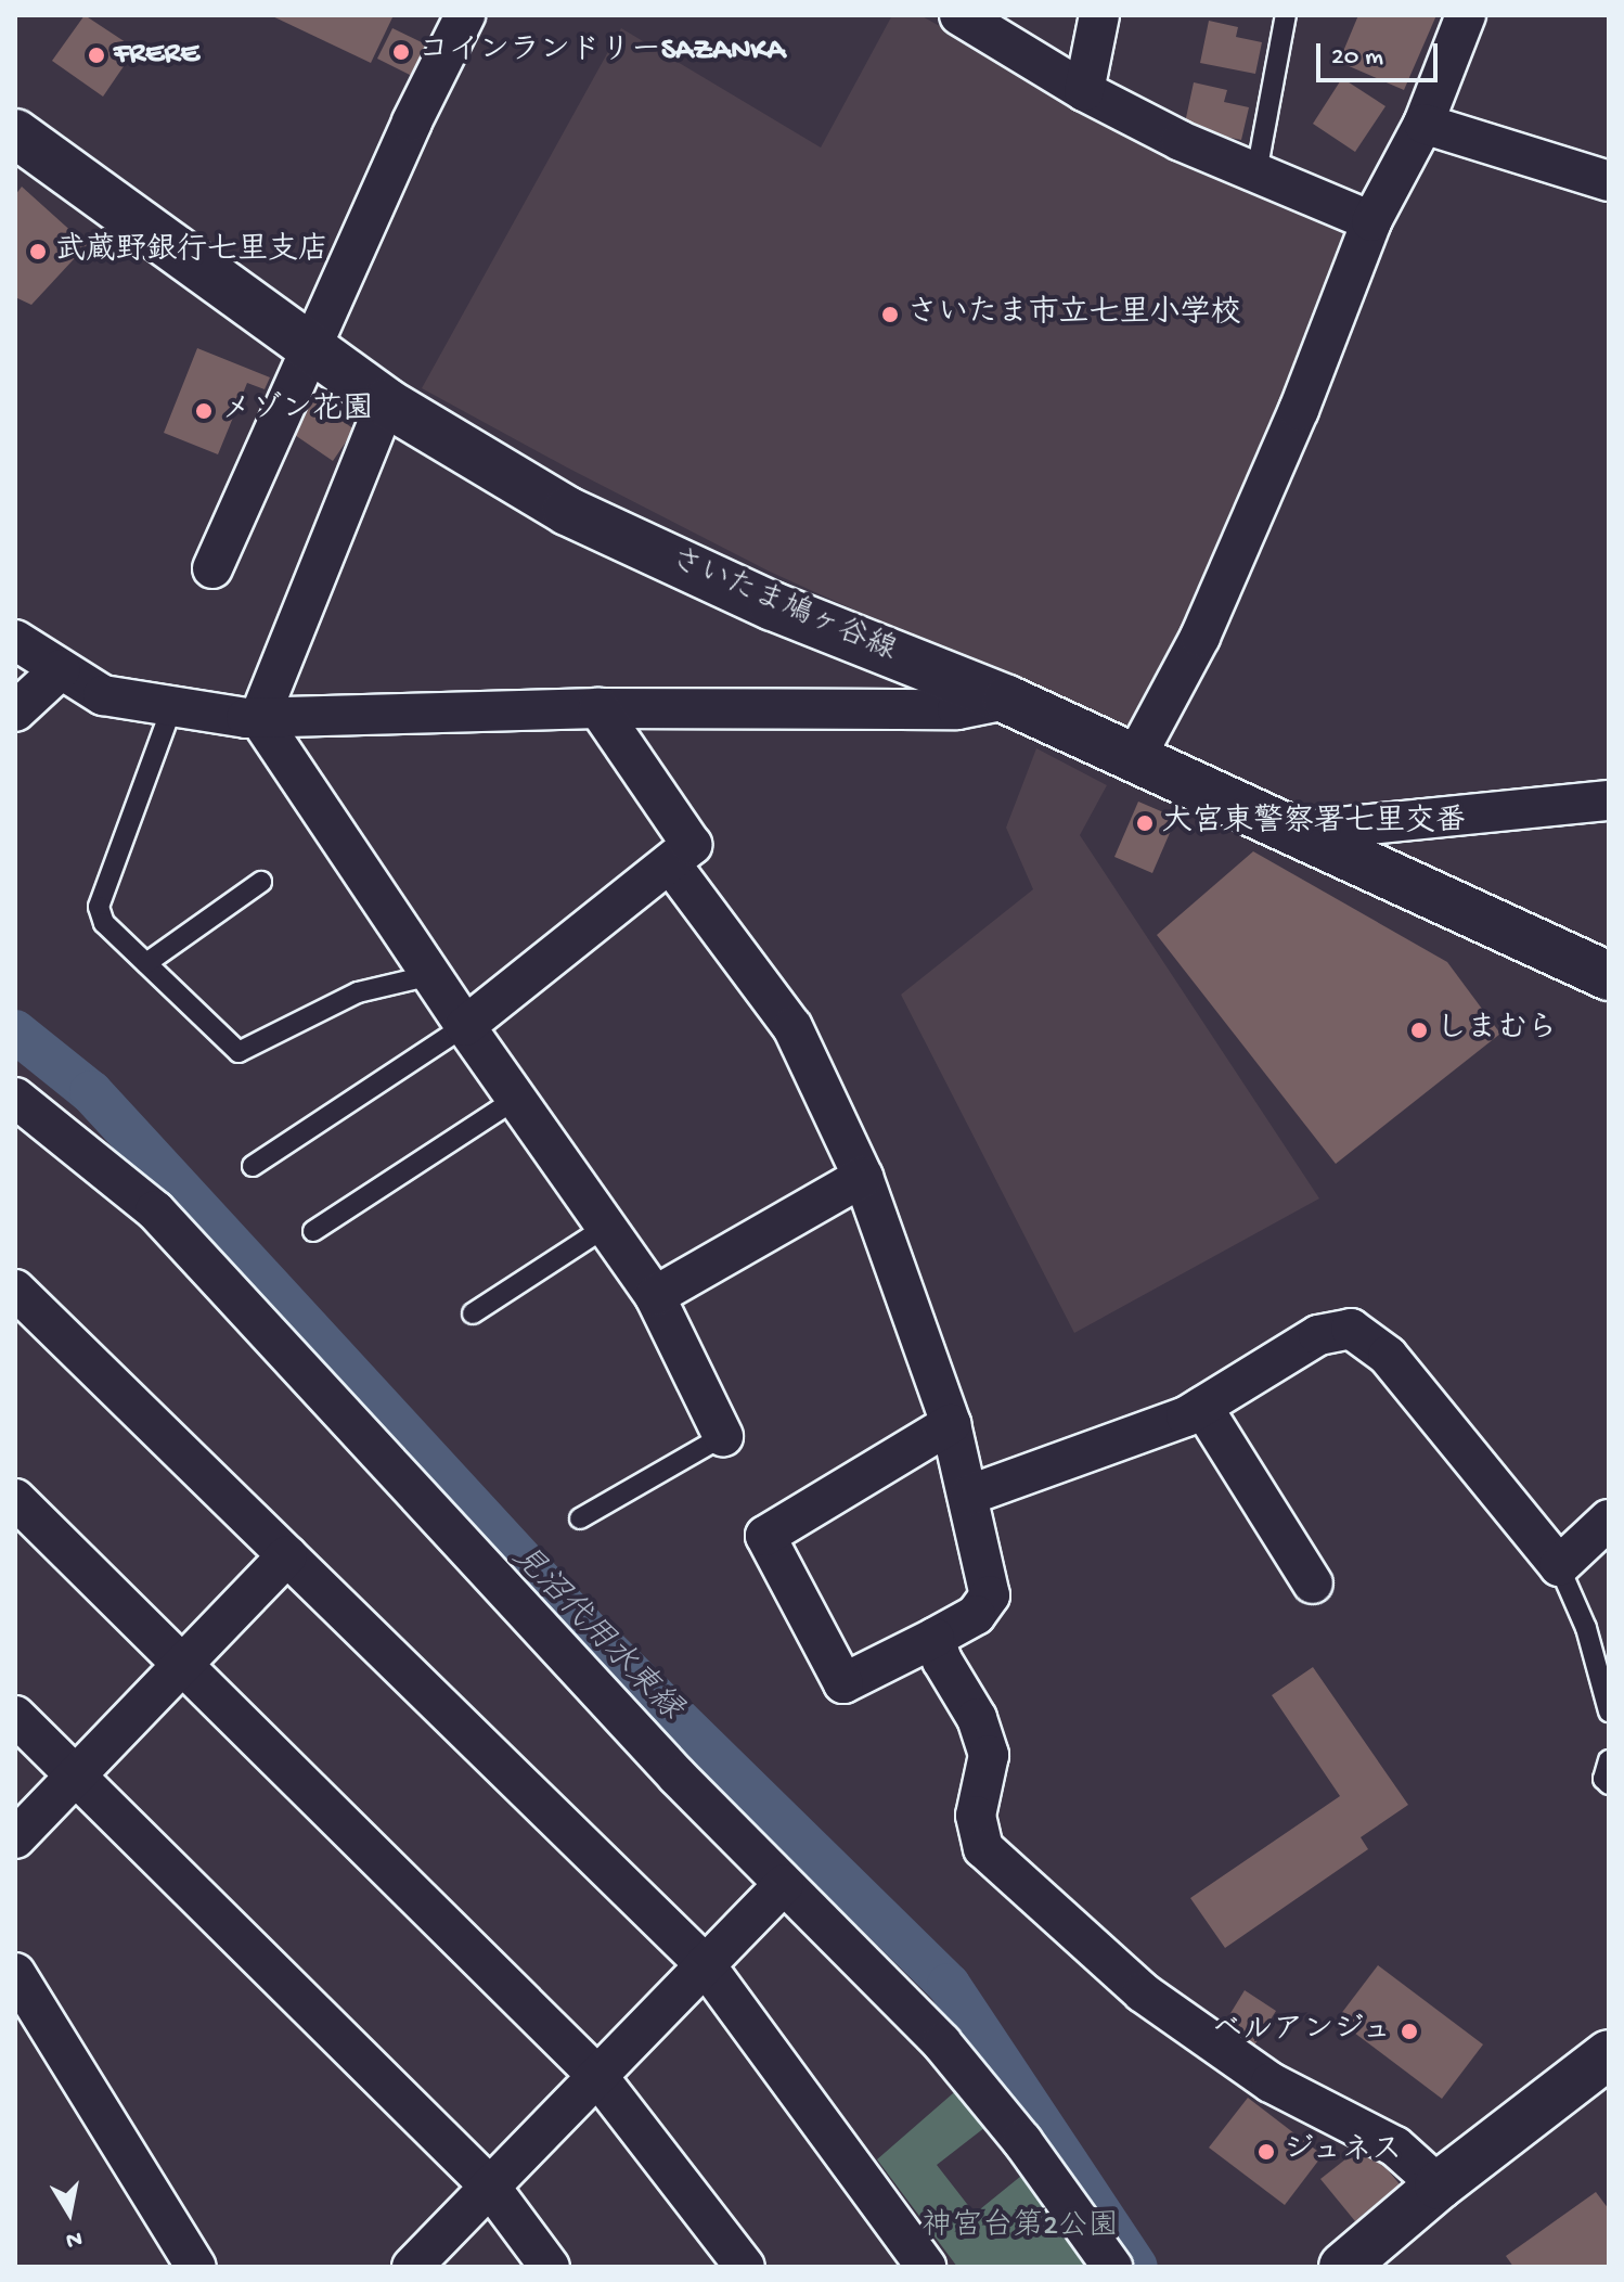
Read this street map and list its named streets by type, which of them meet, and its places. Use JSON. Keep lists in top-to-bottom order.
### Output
{
  "streets": {
    "main road": ["さいたま鳩ヶ谷線"]
  },
  "water": ["見沼代用水東縁"],
  "parks": ["神宮台第2公園"],
  "places": [
    "コインランドリーSAZANKA",
    "FRERE",
    "武蔵野銀行七里支店",
    "さいたま市立七里小学校",
    "メゾン花園",
    "大宮東警察署七里交番",
    "しまむら",
    "ベルアンジュ",
    "ジュネス"
  ],
  "scale_bar": "20 m",
  "north": "bottom"
}
